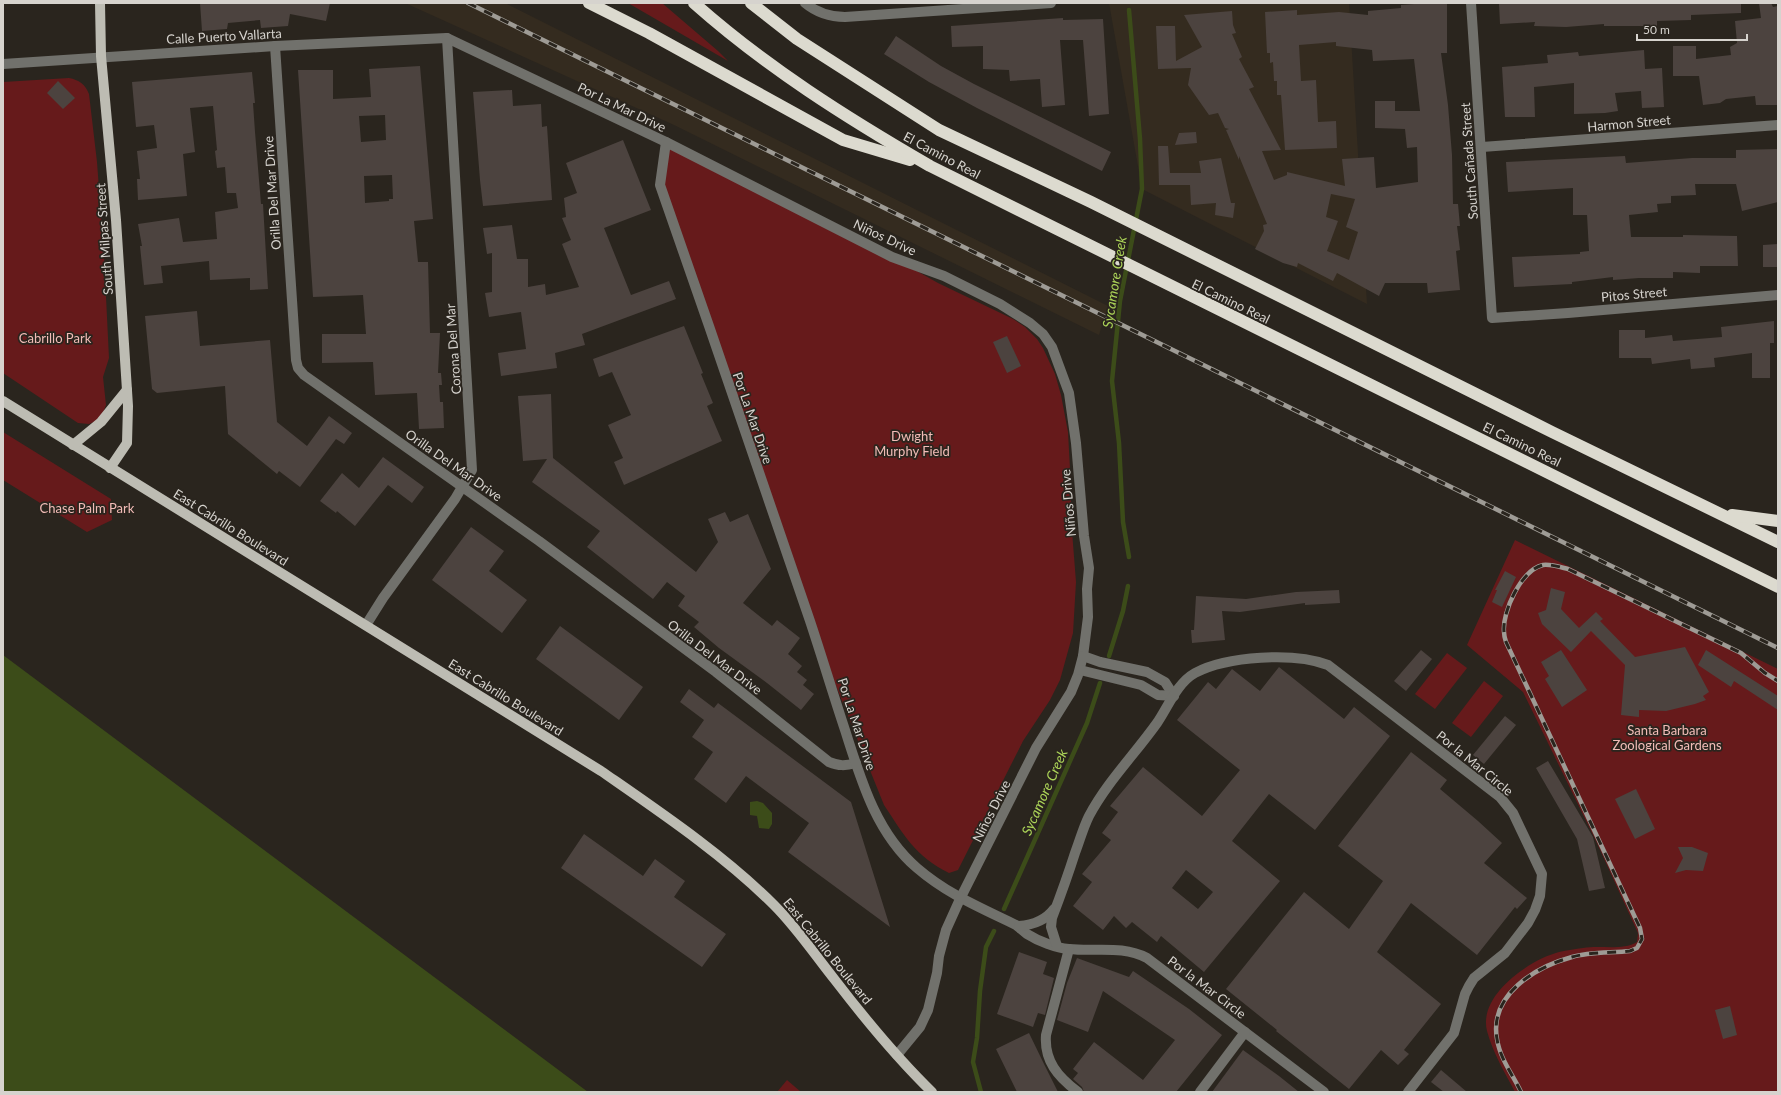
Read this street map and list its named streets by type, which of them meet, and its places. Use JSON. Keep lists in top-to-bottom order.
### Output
{
  "streets": {
    "highway": ["El Camino Real"],
    "main road": ["South Milpas Street", "East Cabrillo Boulevard"],
    "street": [
      "Calle Puerto Vallarta",
      "Por La Mar Drive",
      "Harmon Street",
      "South Cañada Street",
      "Orilla Del Mar Drive",
      "Niños Drive",
      "Pitos Street",
      "Corona Del Mar",
      "Por la Mar Circle"
    ]
  },
  "crossings": [
    ["Calle Puerto Vallarta", "Por La Mar Drive"],
    ["Calle Puerto Vallarta", "Orilla Del Mar Drive"],
    ["Calle Puerto Vallarta", "South Milpas Street"],
    ["Calle Puerto Vallarta", "Corona Del Mar"],
    ["Por La Mar Drive", "Orilla Del Mar Drive"],
    ["Por La Mar Drive", "Niños Drive"],
    ["Por La Mar Drive", "Corona Del Mar"],
    ["Por La Mar Drive", "Por la Mar Circle"],
    ["Harmon Street", "South Cañada Street"],
    ["South Cañada Street", "Pitos Street"],
    ["Orilla Del Mar Drive", "Corona Del Mar"],
    ["Niños Drive", "East Cabrillo Boulevard"],
    ["Niños Drive", "Por la Mar Circle"],
    ["South Milpas Street", "East Cabrillo Boulevard"],
    ["Corona Del Mar", "East Cabrillo Boulevard"]
  ],
  "water": ["Sycamore Creek"],
  "parks": [
    "Cabrillo Park",
    "Dwight Murphy Field",
    "Chase Palm Park",
    "Santa Barbara Zoological Gardens"
  ],
  "scale_bar": "50 m"
}
